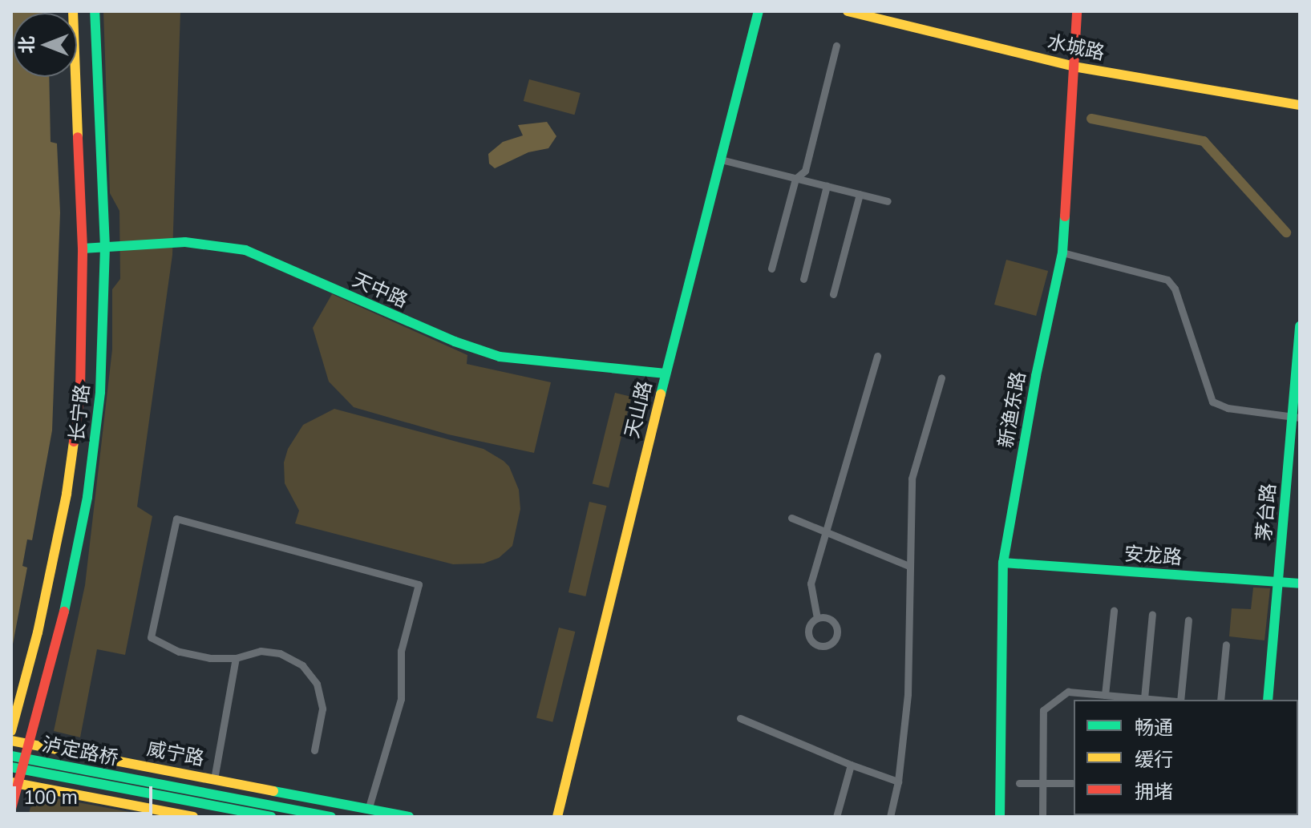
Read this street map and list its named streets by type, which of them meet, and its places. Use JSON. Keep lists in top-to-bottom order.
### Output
{
  "streets": {
    "main road": [
      "水城路",
      "天中路",
      "天山路",
      "新渔东路",
      "长宁路",
      "茅台路",
      "安龙路",
      "泸定路桥",
      "威宁路"
    ]
  },
  "crossings": [
    ["水城路", "新渔东路"],
    ["天中路", "天山路"],
    ["天中路", "长宁路"],
    ["新渔东路", "安龙路"],
    ["长宁路", "威宁路"],
    ["茅台路", "安龙路"]
  ],
  "legend": ["畅通", "缓行", "拥堵"],
  "scale_bar": "100 m",
  "north": "left"
}
